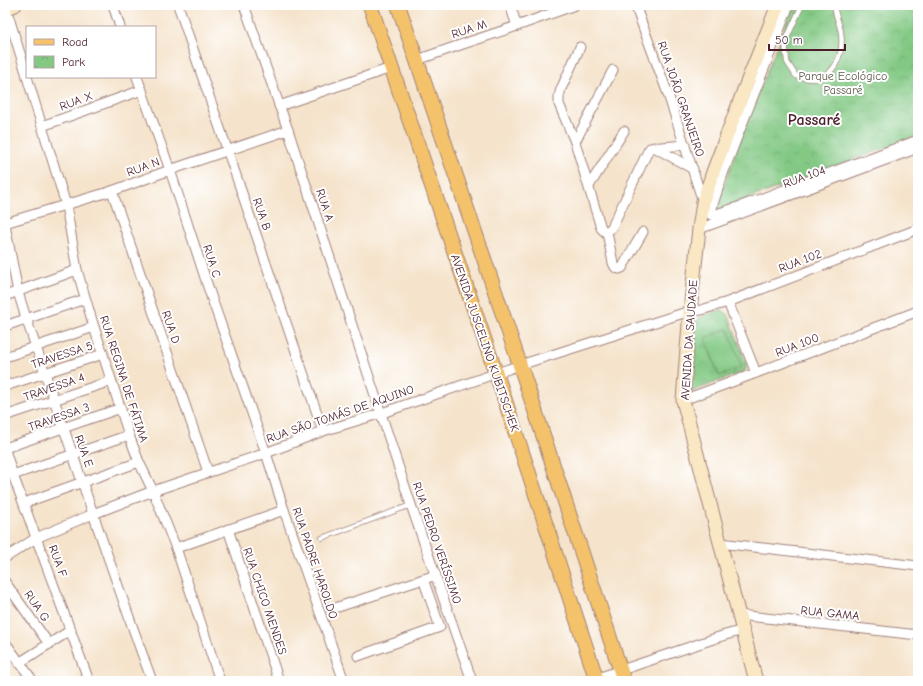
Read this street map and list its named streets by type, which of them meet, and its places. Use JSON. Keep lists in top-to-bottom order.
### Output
{
  "streets": {
    "main road": ["AVENIDA JUSCELINO KUBITSCHEK"],
    "street": [
      "RUA M",
      "RUA JOÃO GRANJEIRO",
      "RUA X",
      "RUA N",
      "RUA 104",
      "RUA A",
      "RUA B",
      "RUA C",
      "RUA 102",
      "RUA D",
      "AVENIDA DA SAUDADE",
      "RUA 100",
      "TRAVESSA 5",
      "RUA REGINA DE FÁTIMA",
      "TRAVESSA 4",
      "RUA SÃO TOMÁS DE AQUINO",
      "TRAVESSA 3",
      "RUA E",
      "RUA PEDRO VERÍSSIMO",
      "RUA F",
      "RUA PADRE HAROLDO",
      "RUA CHICO MENDES",
      "RUA G",
      "RUA GAMA"
    ]
  },
  "crossings": [
    ["RUA M", "AVENIDA JUSCELINO KUBITSCHEK"],
    ["RUA JOÃO GRANJEIRO", "AVENIDA DA SAUDADE"],
    ["RUA X", "RUA C"],
    ["RUA X", "RUA REGINA DE FÁTIMA"],
    ["RUA N", "RUA A"],
    ["RUA N", "RUA B"],
    ["RUA N", "RUA C"],
    ["RUA N", "RUA D"],
    ["RUA N", "RUA REGINA DE FÁTIMA"],
    ["RUA N", "RUA E"],
    ["RUA 104", "AVENIDA DA SAUDADE"],
    ["RUA A", "RUA SÃO TOMÁS DE AQUINO"],
    ["RUA A", "RUA PEDRO VERÍSSIMO"],
    ["RUA B", "RUA SÃO TOMÁS DE AQUINO"],
    ["RUA C", "RUA SÃO TOMÁS DE AQUINO"],
    ["RUA C", "RUA PADRE HAROLDO"],
    ["RUA 102", "AVENIDA DA SAUDADE"],
    ["RUA 102", "RUA SÃO TOMÁS DE AQUINO"],
    ["RUA D", "RUA SÃO TOMÁS DE AQUINO"],
    ["AVENIDA DA SAUDADE", "RUA 100"],
    ["AVENIDA DA SAUDADE", "RUA SÃO TOMÁS DE AQUINO"],
    ["AVENIDA DA SAUDADE", "RUA GAMA"],
    ["AVENIDA JUSCELINO KUBITSCHEK", "RUA SÃO TOMÁS DE AQUINO"],
    ["TRAVESSA 5", "RUA REGINA DE FÁTIMA"],
    ["TRAVESSA 5", "RUA E"],
    ["RUA REGINA DE FÁTIMA", "TRAVESSA 4"],
    ["RUA REGINA DE FÁTIMA", "RUA SÃO TOMÁS DE AQUINO"],
    ["RUA REGINA DE FÁTIMA", "TRAVESSA 3"],
    ["TRAVESSA 4", "RUA E"],
    ["RUA SÃO TOMÁS DE AQUINO", "RUA E"],
    ["RUA SÃO TOMÁS DE AQUINO", "RUA PEDRO VERÍSSIMO"],
    ["RUA SÃO TOMÁS DE AQUINO", "RUA F"],
    ["RUA SÃO TOMÁS DE AQUINO", "RUA PADRE HAROLDO"],
    ["TRAVESSA 3", "RUA E"],
    ["TRAVESSA 3", "RUA F"]
  ],
  "districts": ["Passaré"],
  "parks": ["Parque Ecológico Passaré"],
  "legend": ["Road", "Park"],
  "scale_bar": "50 m"
}
